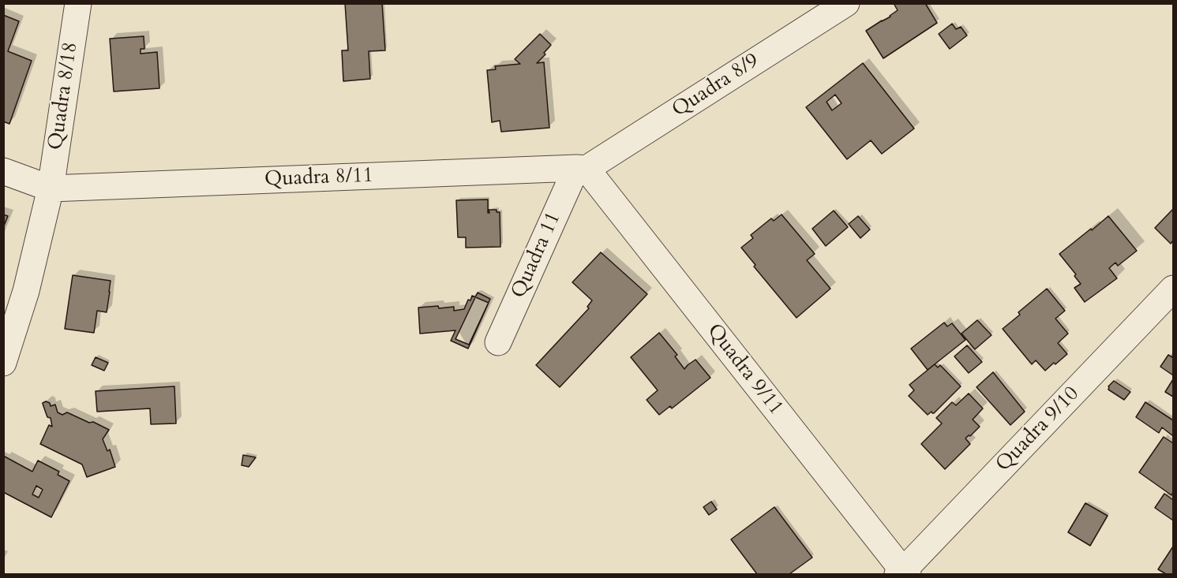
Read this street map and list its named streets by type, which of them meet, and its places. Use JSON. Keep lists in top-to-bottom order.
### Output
{
  "streets": {
    "street": [
      "Quadra 8/9",
      "Quadra 8/18",
      "Quadra 8/11",
      "Quadra 11",
      "Quadra 9/11",
      "Quadra 9/10"
    ]
  },
  "crossings": [
    ["Quadra 8/9", "Quadra 8/11"],
    ["Quadra 8/9", "Quadra 11"],
    ["Quadra 8/9", "Quadra 9/11"],
    ["Quadra 8/18", "Quadra 8/11"],
    ["Quadra 8/11", "Quadra 11"],
    ["Quadra 8/11", "Quadra 9/11"],
    ["Quadra 11", "Quadra 9/11"],
    ["Quadra 9/11", "Quadra 9/10"]
  ]
}
